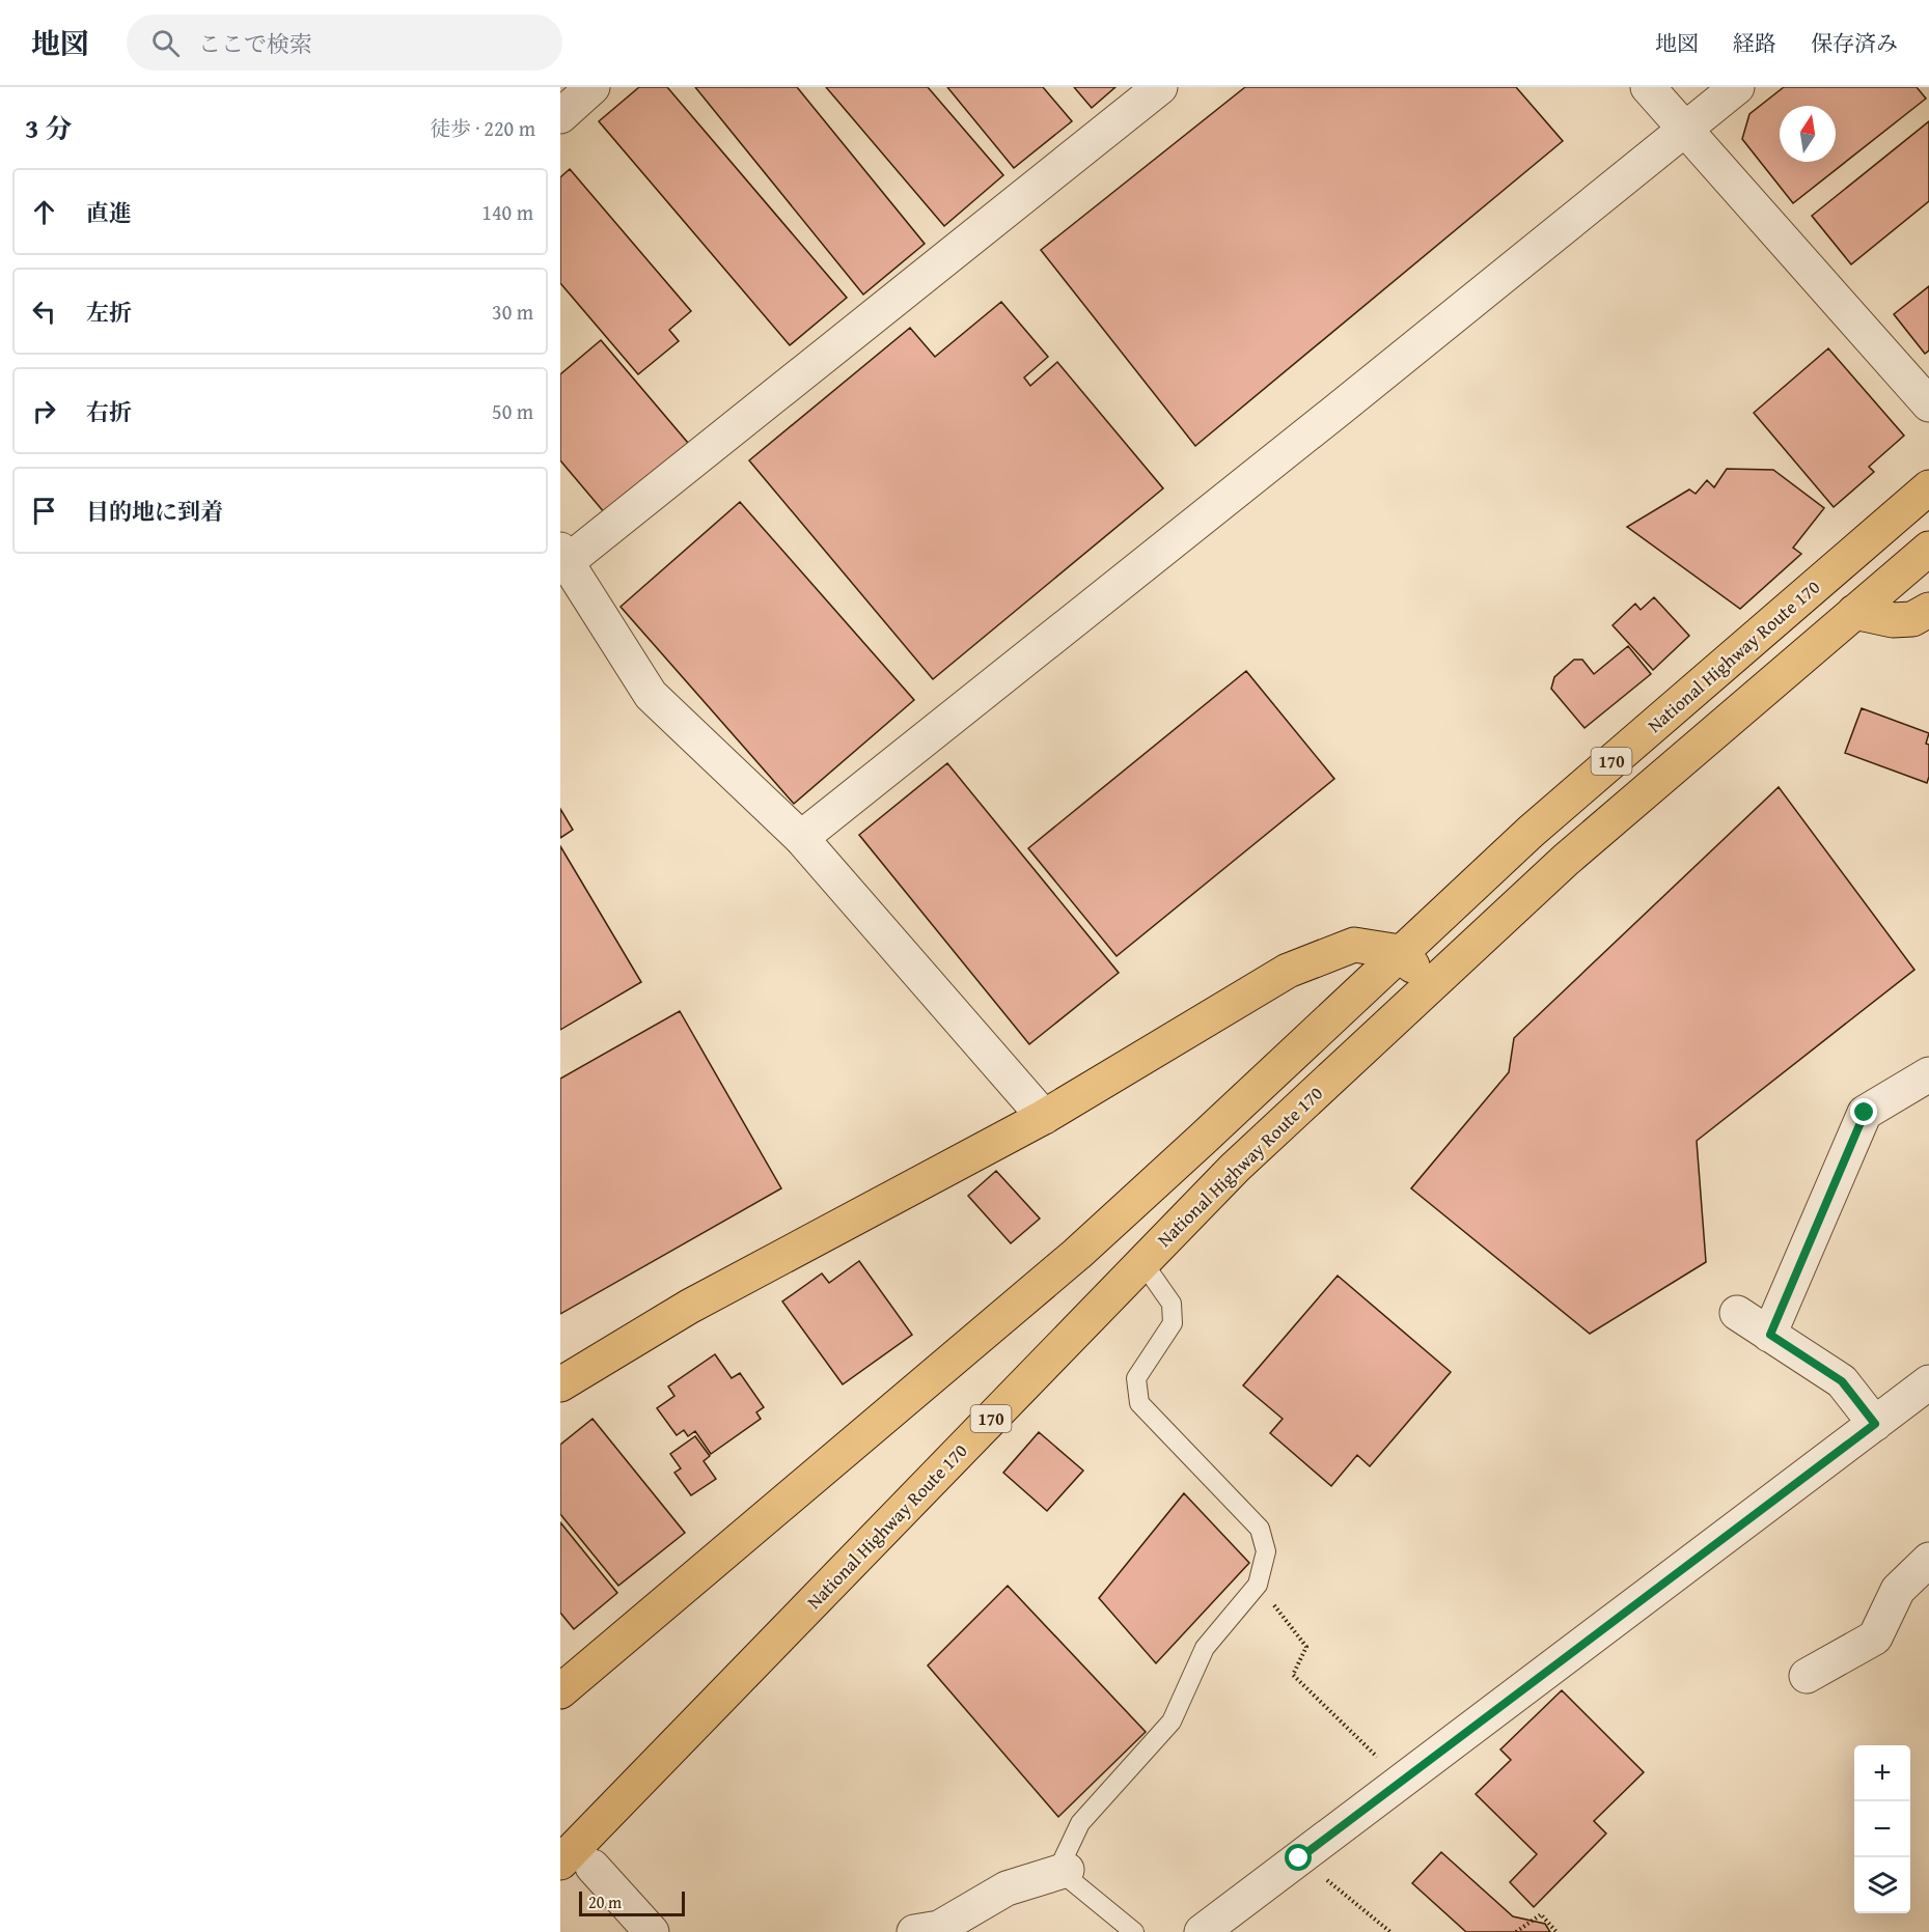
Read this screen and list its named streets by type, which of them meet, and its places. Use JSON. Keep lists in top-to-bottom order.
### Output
{
  "streets": {
    "highway": ["National Highway Route 170", "170"]
  },
  "scale_bar": "20 m",
  "north": "top",
  "page": {
    "header": "地図",
    "search": "ここで検索",
    "nav": ["地図", "経路", "保存済み"],
    "heading": ["3 分", "徒歩 · 220 m"],
    "list": [
      ["直進", "140 m"],
      ["左折", "30 m"],
      ["右折", "50 m"],
      "目的地に到着"
    ],
    "map_buttons": ["+", "−"],
    "scale": "20 m"
  }
}
